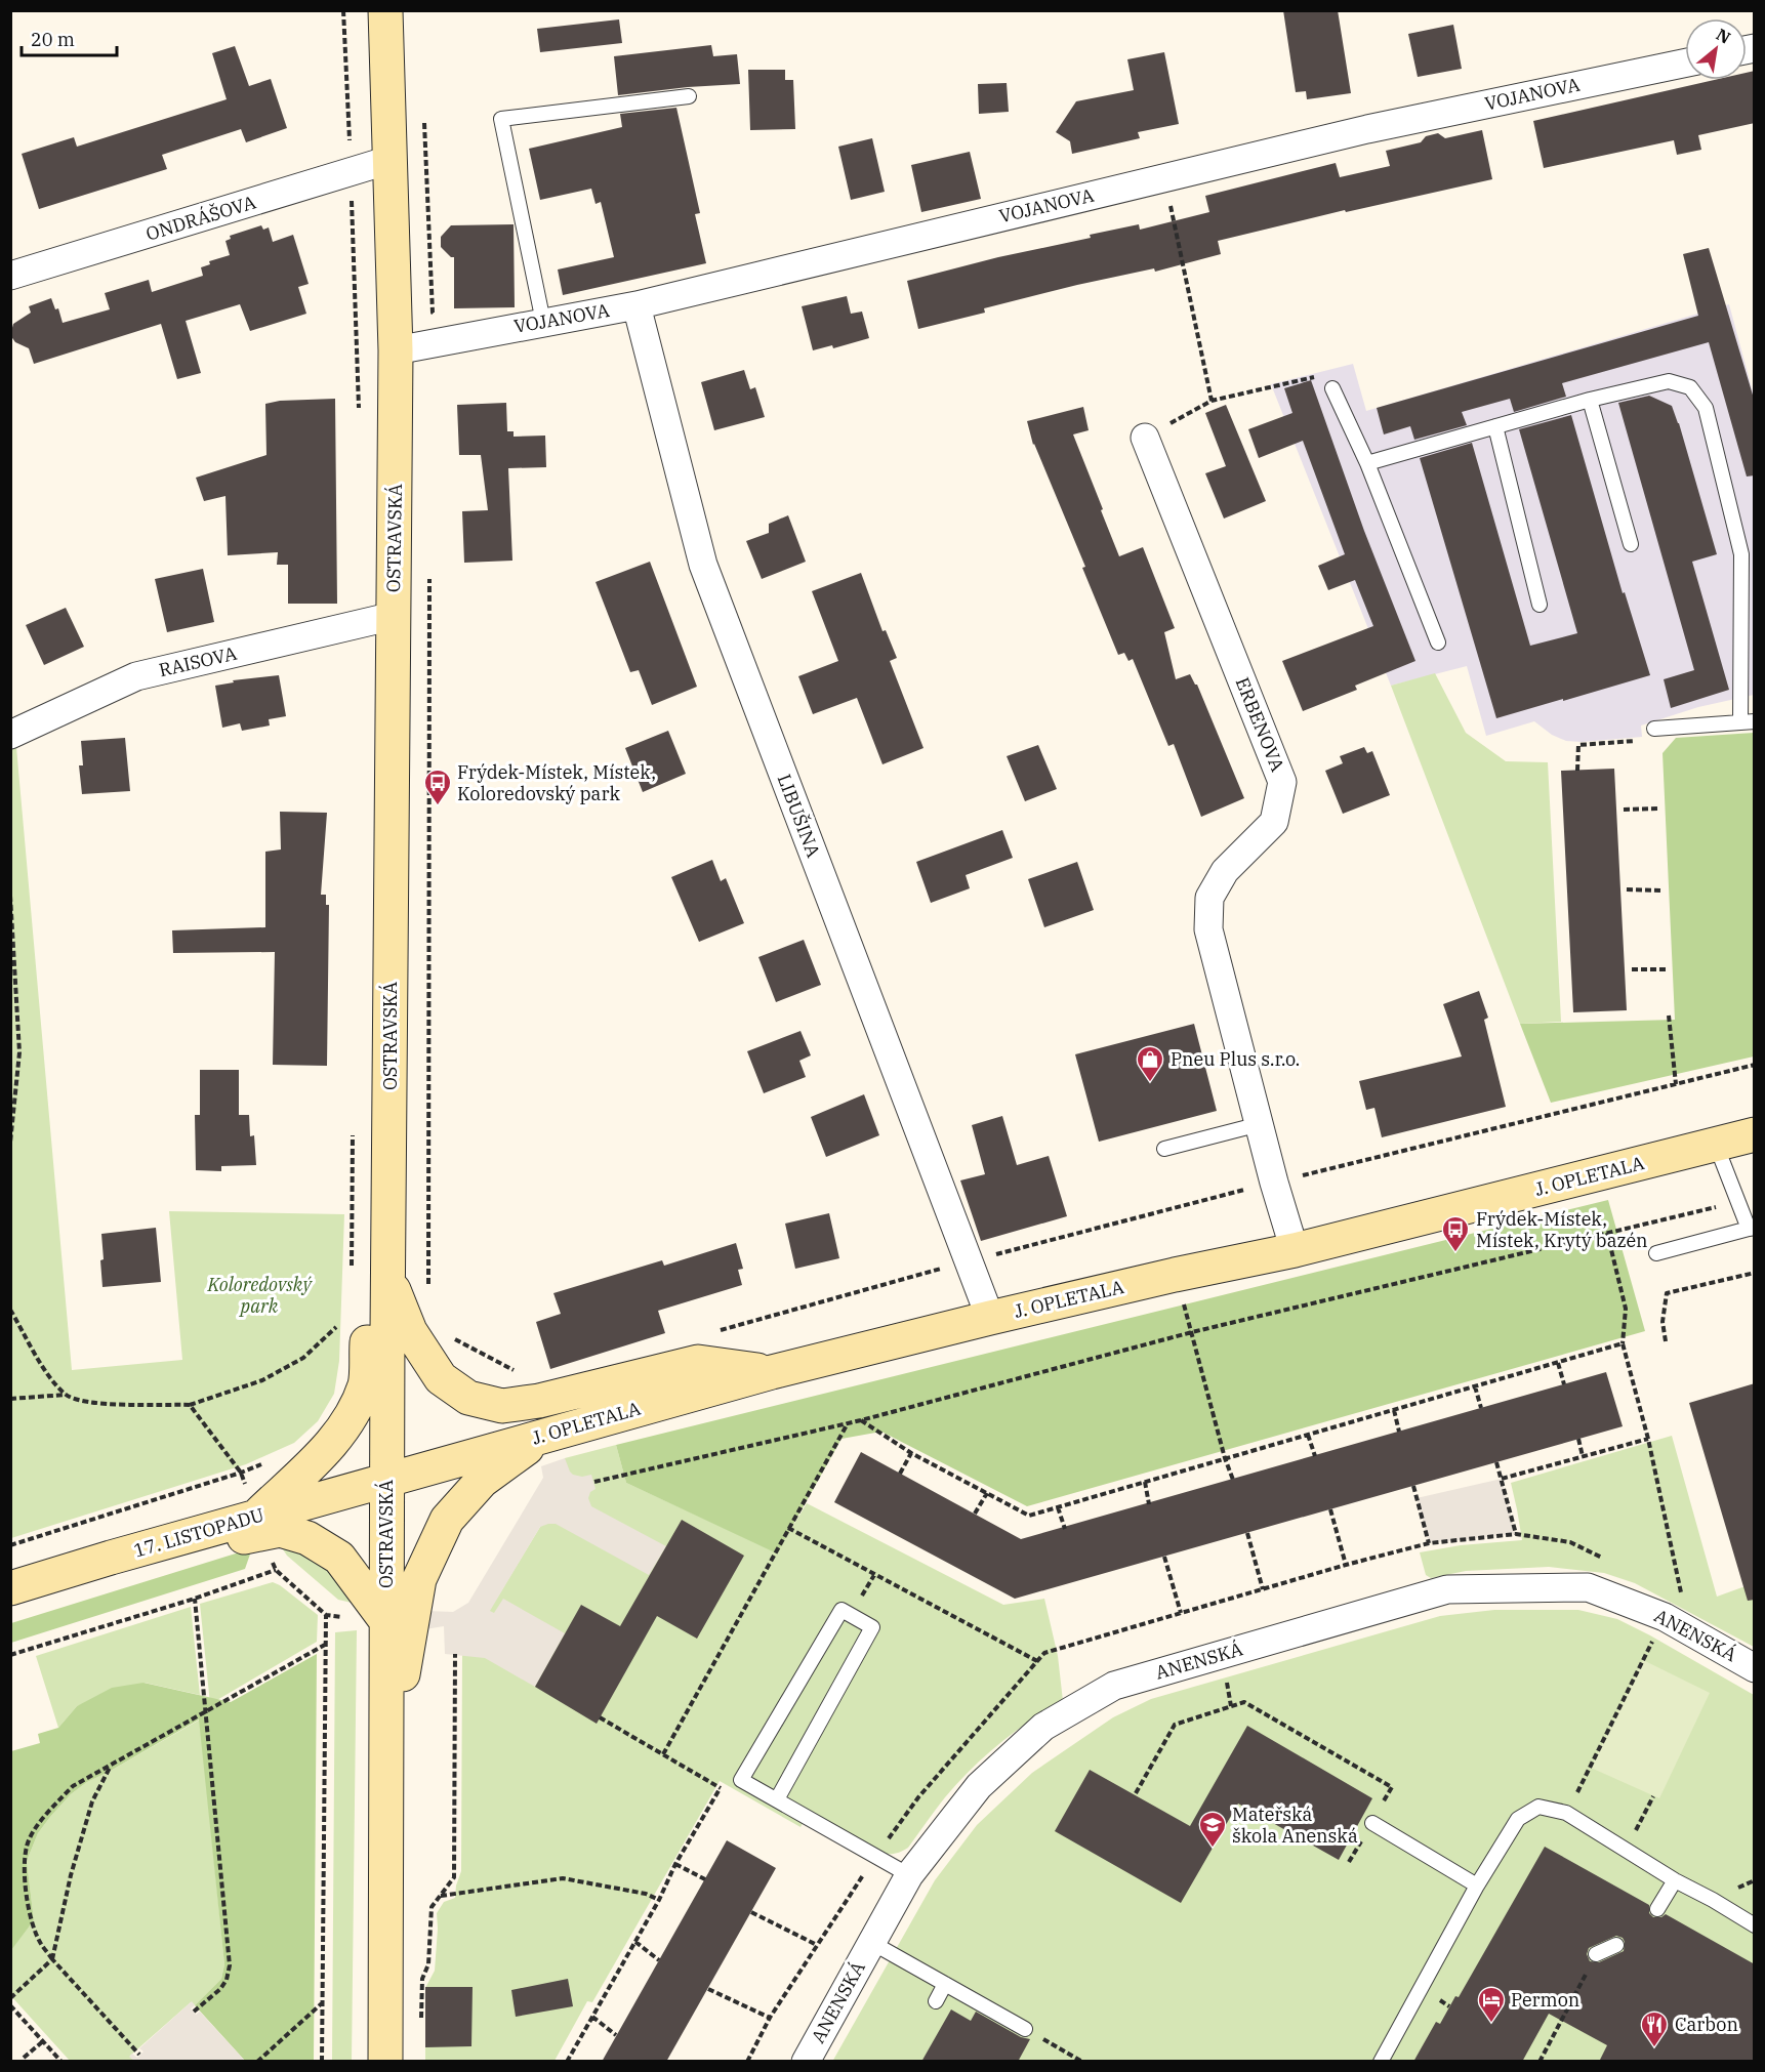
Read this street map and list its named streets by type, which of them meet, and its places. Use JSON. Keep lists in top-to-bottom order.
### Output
{
  "streets": {
    "street": [
      "VOJANOVA",
      "ONDRÁŠOVA",
      "OSTRAVSKÁ",
      "RAISOVA",
      "ERBENOVA",
      "LIBUŠINA",
      "J. OPLETALA",
      "17. LISTOPADU",
      "ANENSKÁ"
    ]
  },
  "crossings": [
    ["VOJANOVA", "OSTRAVSKÁ"],
    ["VOJANOVA", "LIBUŠINA"],
    ["ONDRÁŠOVA", "OSTRAVSKÁ"],
    ["OSTRAVSKÁ", "RAISOVA"],
    ["OSTRAVSKÁ", "J. OPLETALA"],
    ["OSTRAVSKÁ", "17. LISTOPADU"],
    ["ERBENOVA", "J. OPLETALA"],
    ["LIBUŠINA", "J. OPLETALA"],
    ["J. OPLETALA", "17. LISTOPADU"]
  ],
  "parks": ["Koloredovský park"],
  "places": {
    "bus stop": ["Frýdek-Místek, Místek, Koloredovský park", "Frýdek-Místek, Místek, Krytý bazén"],
    "shop": ["Pneu Plus s.r.o."],
    "school or university": ["Mateřská škola Anenská"],
    "hotel": ["Permon"],
    "restaurant": ["Carbon"]
  },
  "scale_bar": "20 m",
  "north": "top right"
}
